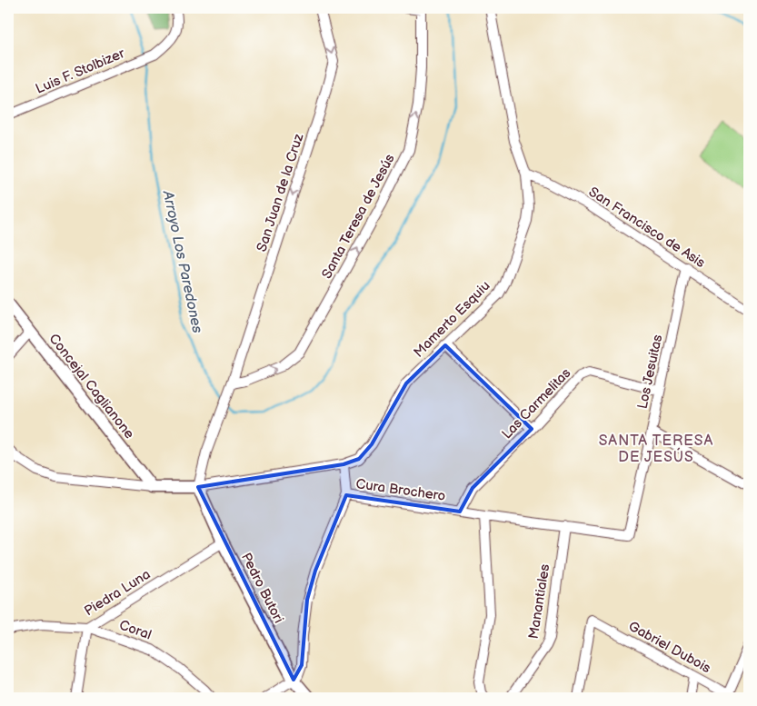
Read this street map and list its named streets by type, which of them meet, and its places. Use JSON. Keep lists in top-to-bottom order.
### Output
{
  "streets": {
    "street": [
      "Luis F. Stolbizer",
      "San Juan de la Cruz",
      "Santa Teresa de Jesús",
      "San Francisco de Asis",
      "Mamerto Esquiu",
      "Los Jesuitas",
      "Concejal Caglianone",
      "Las Carmelitas",
      "Cura Brochero",
      "Pedro Butori",
      "Piedra Luna",
      "Manantiales",
      "Coral",
      "Gabriel Dubois"
    ]
  },
  "crossings": [
    ["San Juan de la Cruz", "Santa Teresa de Jesús"],
    ["San Juan de la Cruz", "Cura Brochero"],
    ["San Juan de la Cruz", "Pedro Butori"],
    ["San Francisco de Asis", "Mamerto Esquiu"],
    ["San Francisco de Asis", "Los Jesuitas"],
    ["Mamerto Esquiu", "Cura Brochero"],
    ["Los Jesuitas", "Las Carmelitas"],
    ["Los Jesuitas", "Cura Brochero"],
    ["Las Carmelitas", "Cura Brochero"],
    ["Cura Brochero", "Pedro Butori"],
    ["Cura Brochero", "Manantiales"],
    ["Pedro Butori", "Piedra Luna"],
    ["Piedra Luna", "Coral"]
  ],
  "one_way": ["San Juan de la Cruz", "Santa Teresa de Jesús"],
  "districts": ["SANTA TERESA DE JESÚS"],
  "water": ["Arroyo Los Paredones"]
}
